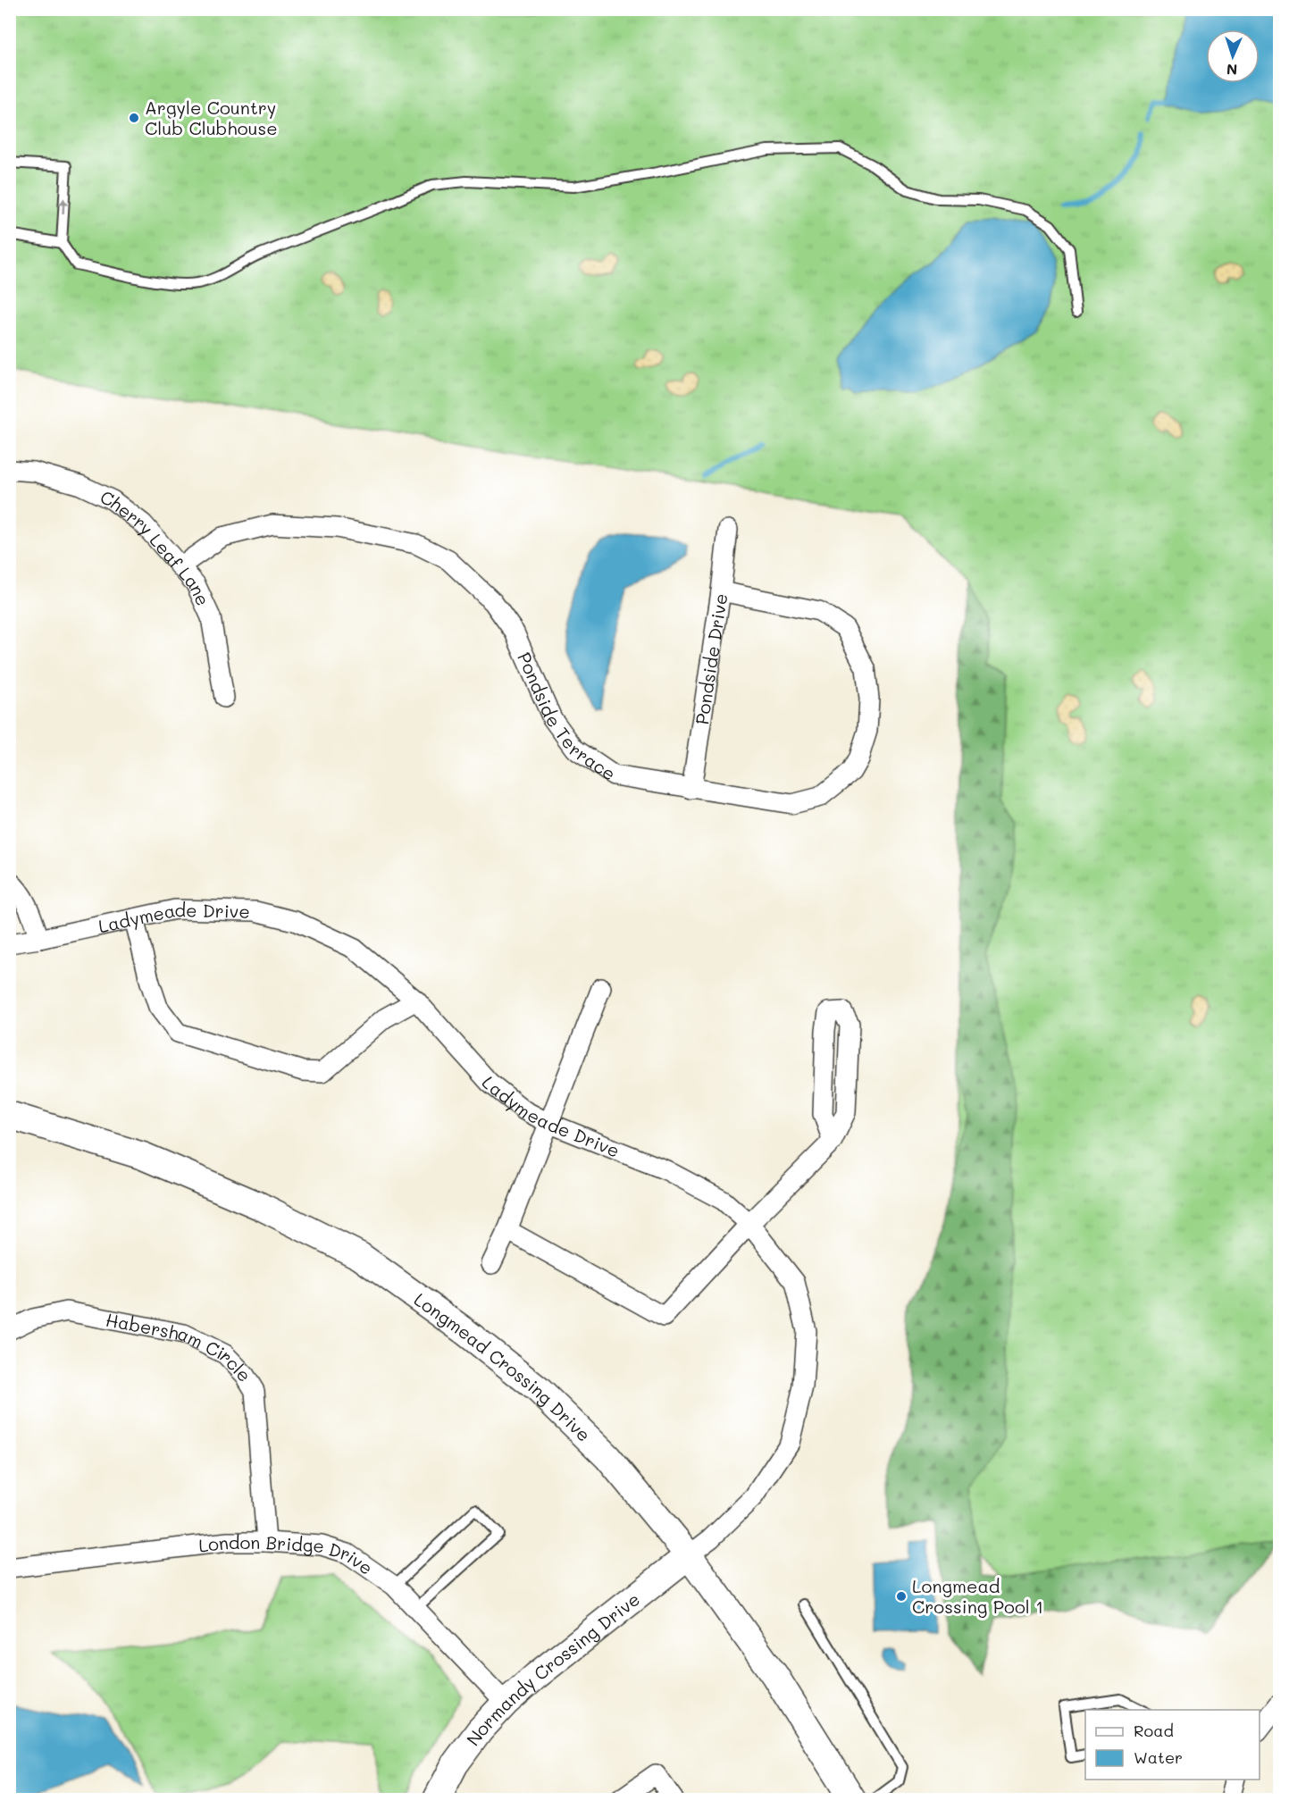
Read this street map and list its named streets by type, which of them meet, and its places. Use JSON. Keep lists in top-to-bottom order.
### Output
{
  "streets": {
    "street": [
      "Cherry Leaf Lane",
      "Pondside Drive",
      "Pondside Terrace",
      "Ladymeade Drive",
      "Habersham Circle",
      "Longmead Crossing Drive",
      "London Bridge Drive",
      "Normandy Crossing Drive"
    ]
  },
  "crossings": [
    ["Cherry Leaf Lane", "Pondside Terrace"],
    ["Pondside Drive", "Pondside Terrace"],
    ["Ladymeade Drive", "Longmead Crossing Drive"],
    ["Ladymeade Drive", "Normandy Crossing Drive"],
    ["Habersham Circle", "London Bridge Drive"],
    ["Longmead Crossing Drive", "Normandy Crossing Drive"],
    ["London Bridge Drive", "Normandy Crossing Drive"]
  ],
  "places": ["Argyle Country Club Clubhouse", "Longmead Crossing Pool 1"],
  "legend": ["Road", "Water"],
  "north": "bottom"
}
